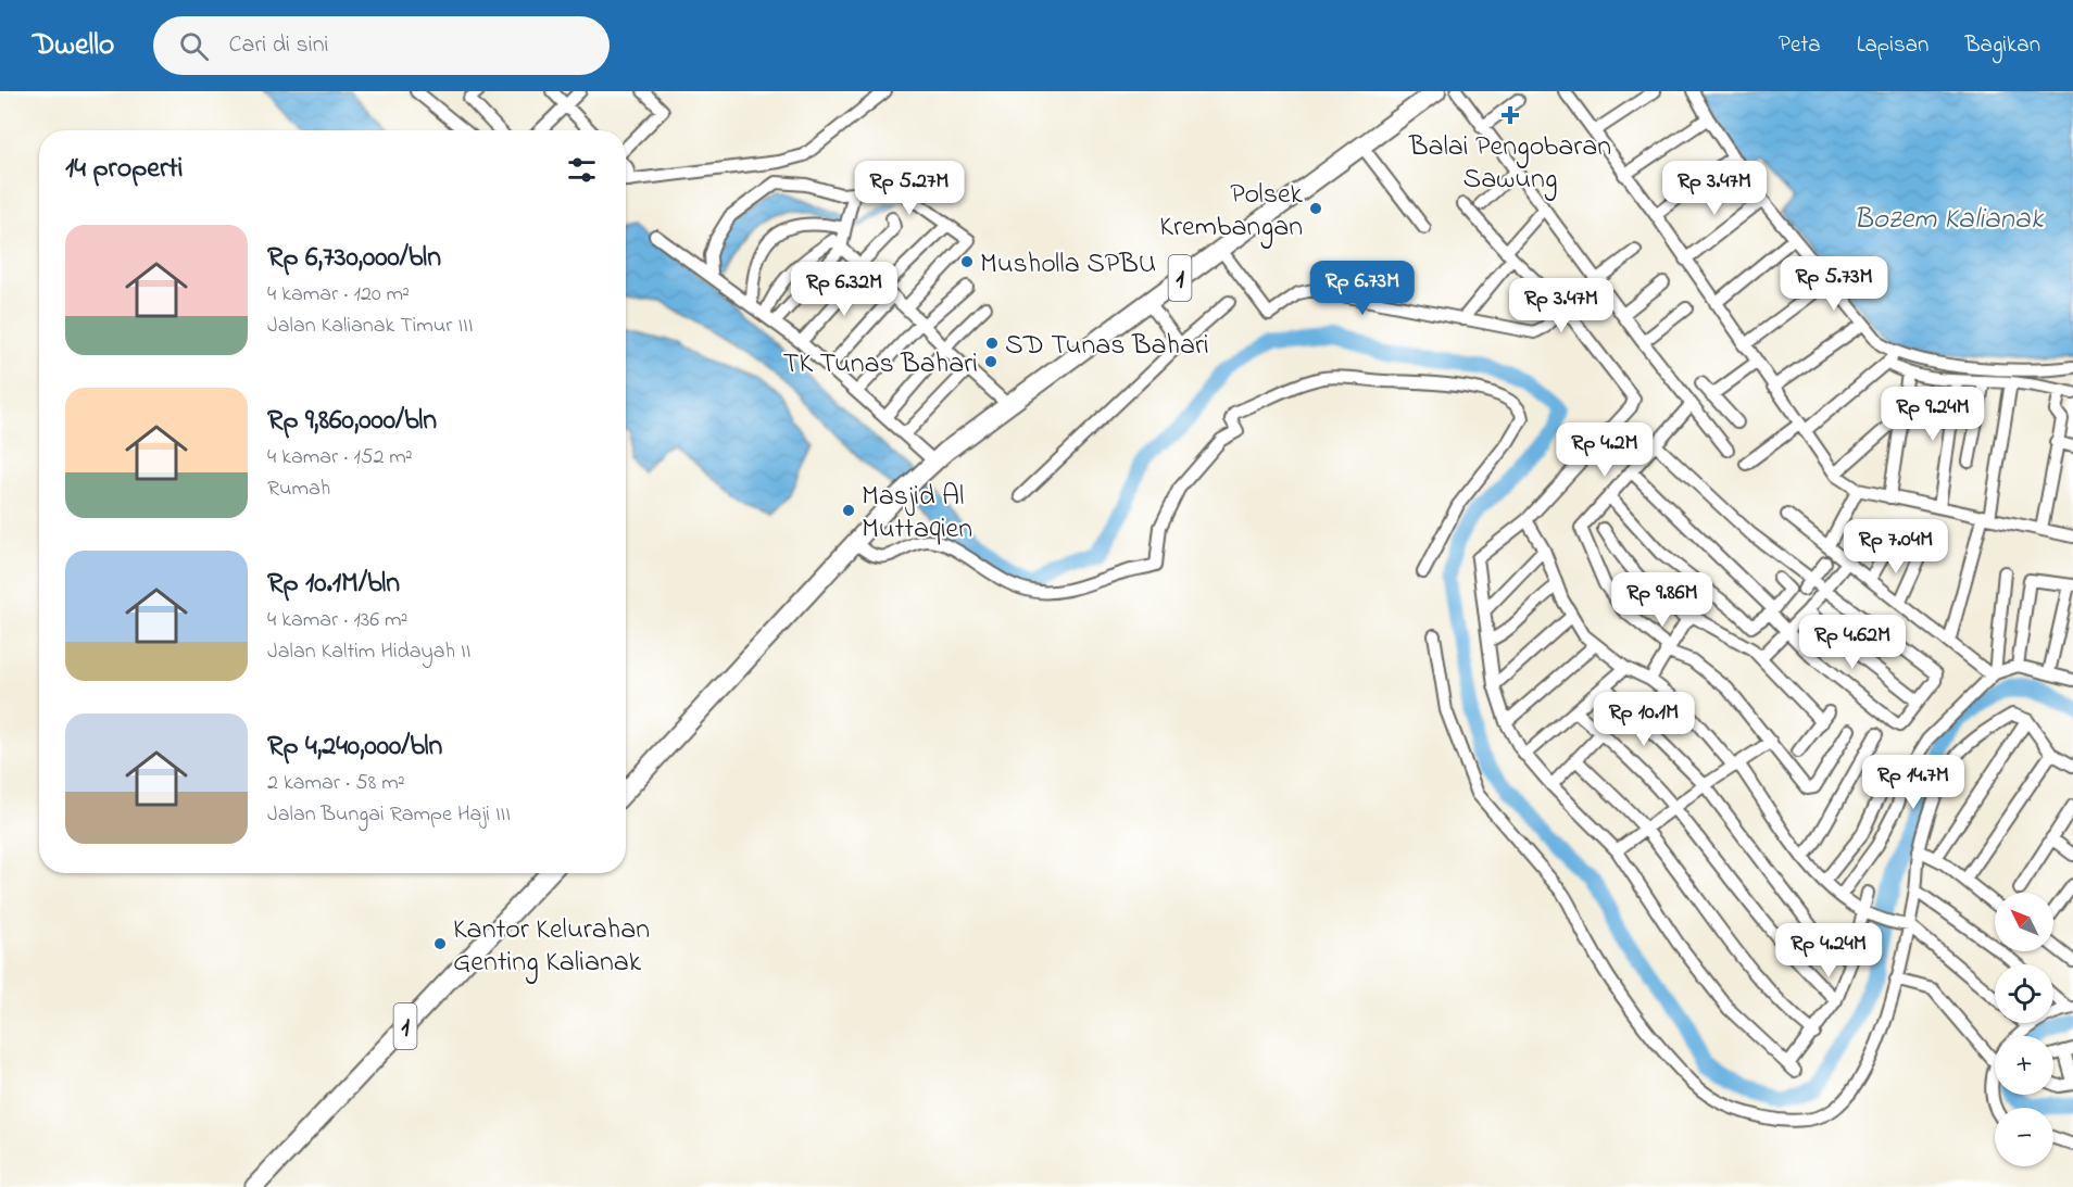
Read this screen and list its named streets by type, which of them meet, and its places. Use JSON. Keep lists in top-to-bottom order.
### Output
{
  "streets": {
    "highway": ["1"]
  },
  "water": ["Bozem Kalianak"],
  "places": {
    "health": ["Balai Pengobaran Sawung"],
    "other": [
      "Polsek Krembangan",
      "Musholla SPBU",
      "SD Tunas Bahari",
      "TK Tunas Bahari",
      "Masjid Al Muttaqien",
      "Kantor Kelurahan Genting Kalianak"
    ]
  },
  "north": "top left",
  "page": {
    "header": "Dwello",
    "search": "Cari di sini",
    "nav": ["Peta", "Lapisan", "Bagikan"],
    "heading": "14 properti",
    "price": [
      "Rp 5.27M",
      "Rp 3.47M",
      "Rp 5.73M",
      "Rp 6.73M",
      "Rp 6.32M",
      "Rp 3.47M",
      "Rp 9.24M",
      "Rp 4.2M",
      "Rp 7.04M",
      "Rp 9.86M",
      "Rp 4.62M",
      "Rp 10.1M",
      "Rp 14.7M",
      "Rp 4.24M"
    ],
    "list": [
      {
        "name": "Rp 6,730,000/bln",
        "note": "4 kamar · 120 m² · Jalan Kalianak Timur III"
      },
      {
        "name": "Rp 9,860,000/bln",
        "note": "4 kamar · 152 m² · Rumah"
      },
      {
        "name": "Rp 10.1M/bln",
        "note": "4 kamar · 136 m² · Jalan Kaltim Hidayah II"
      },
      {
        "name": "Rp 4,240,000/bln",
        "note": "2 kamar · 58 m² · Jalan Bungai Rampe Haji III"
      }
    ],
    "map_buttons": ["+", "−"]
  }
}
